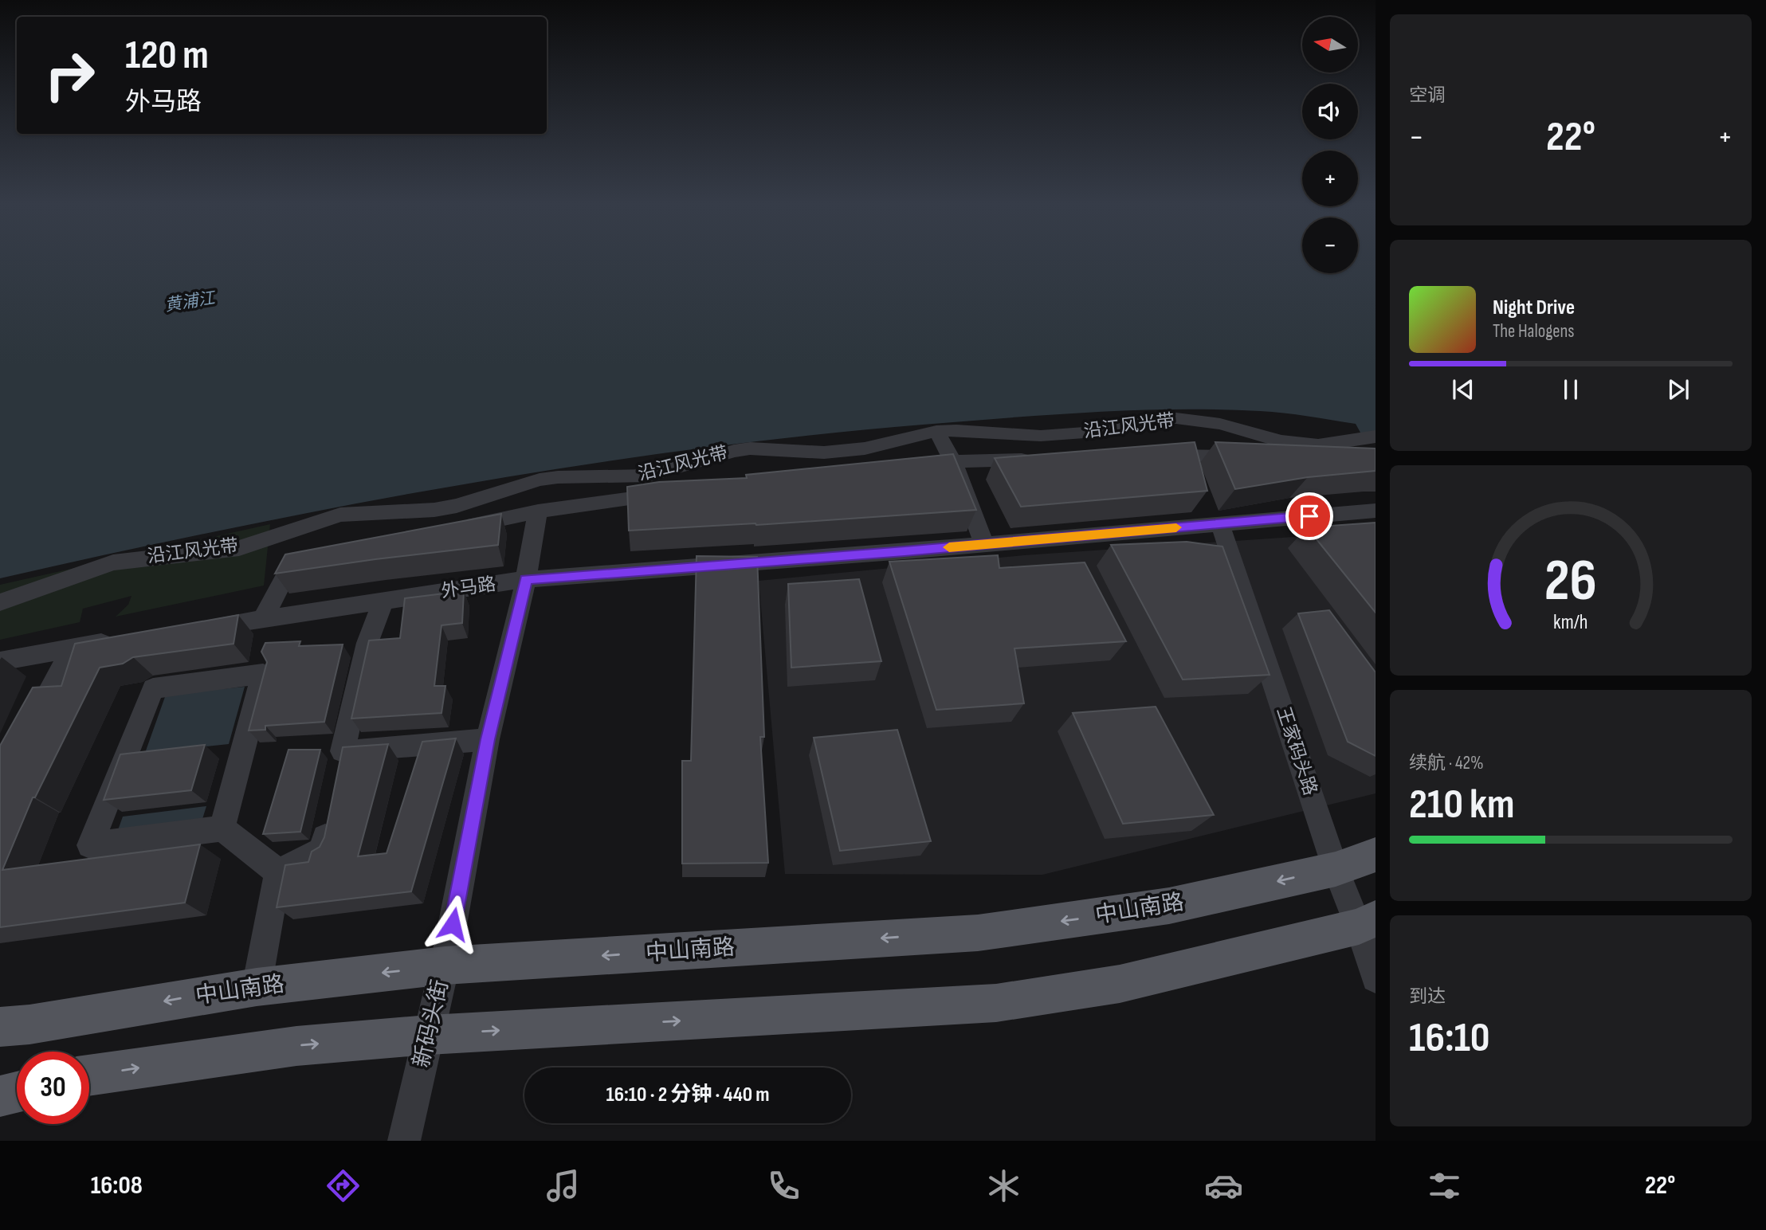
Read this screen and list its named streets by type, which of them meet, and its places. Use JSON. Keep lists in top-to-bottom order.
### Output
{
  "streets": {
    "main road": ["中山南路"],
    "street": [
      "沿江风光带",
      "外马路",
      "王家码头路",
      "新码头街"
    ]
  },
  "crossings": [
    ["外马路", "王家码头路"],
    ["外马路", "新码头街"],
    ["王家码头路", "中山南路"],
    ["中山南路", "新码头街"]
  ],
  "water": ["黄浦江"],
  "north": "left",
  "page": {
    "tile": [
      "空调",
      ["续航 · 42%", "210 km"],
      ["到达", "16:10"]
    ],
    "map_buttons": ["+", "−"],
    "turn": ["120 m", "外马路"],
    "heat": ["−", "22°", "+"],
    "song": ["Night Drive", "The Halogens"],
    "limit": "30",
    "trip": "16:10 · 2 分钟 · 440 m",
    "tabs": ["16:08", "22°"],
    "gauge": ["26", "km/h"]
  }
}
